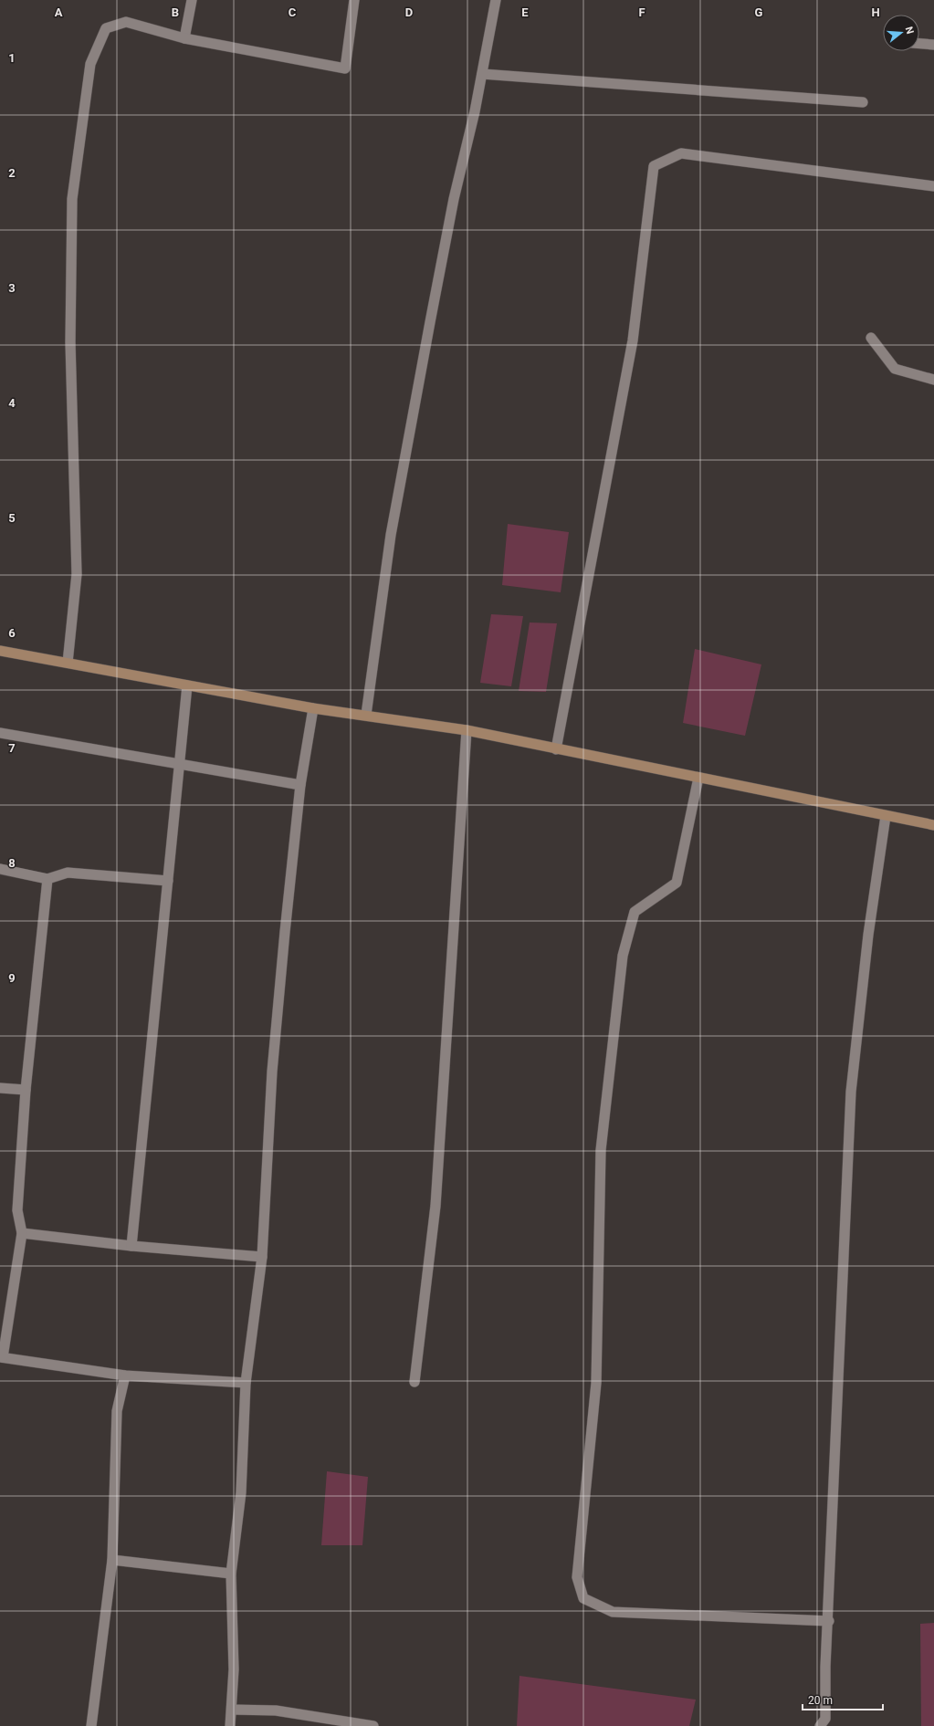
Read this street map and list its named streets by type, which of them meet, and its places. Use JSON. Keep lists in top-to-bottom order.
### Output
{
  "scale_bar": "20 m",
  "north": "right",
  "grid": {
    "columns": [
      "A",
      "B",
      "C",
      "D",
      "E",
      "F",
      "G",
      "H"
    ],
    "rows": [
      "1",
      "2",
      "3",
      "4",
      "5",
      "6",
      "7",
      "8",
      "9"
    ]
  }
}
